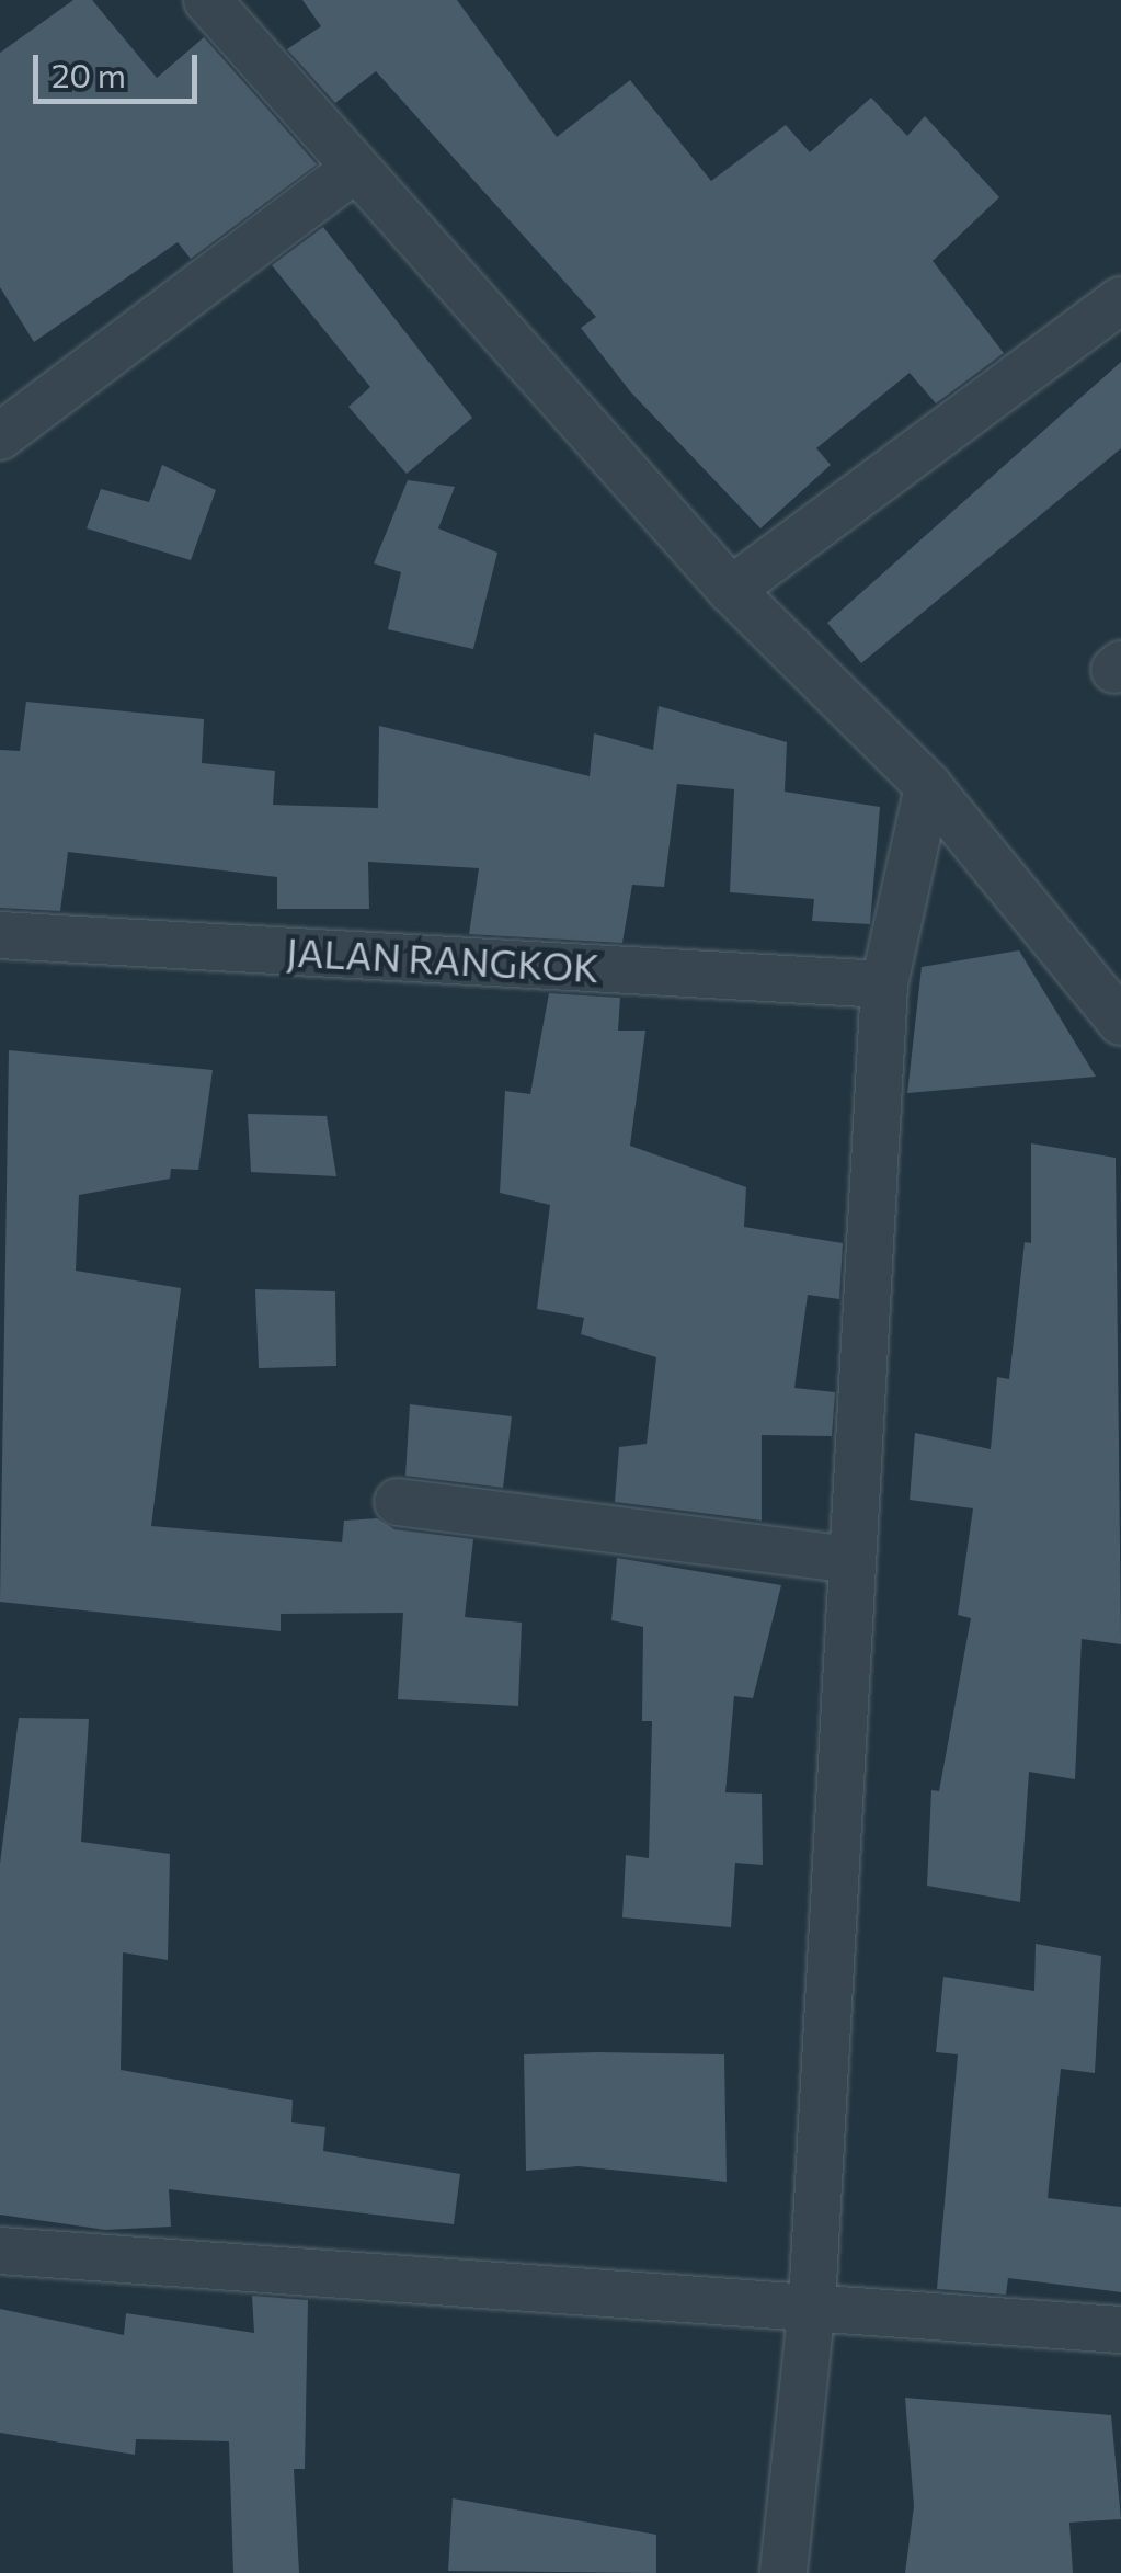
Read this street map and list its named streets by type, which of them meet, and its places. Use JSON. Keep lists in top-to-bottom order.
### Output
{
  "streets": {
    "street": ["JALAN RANGKOK"]
  },
  "scale_bar": "20 m"
}
